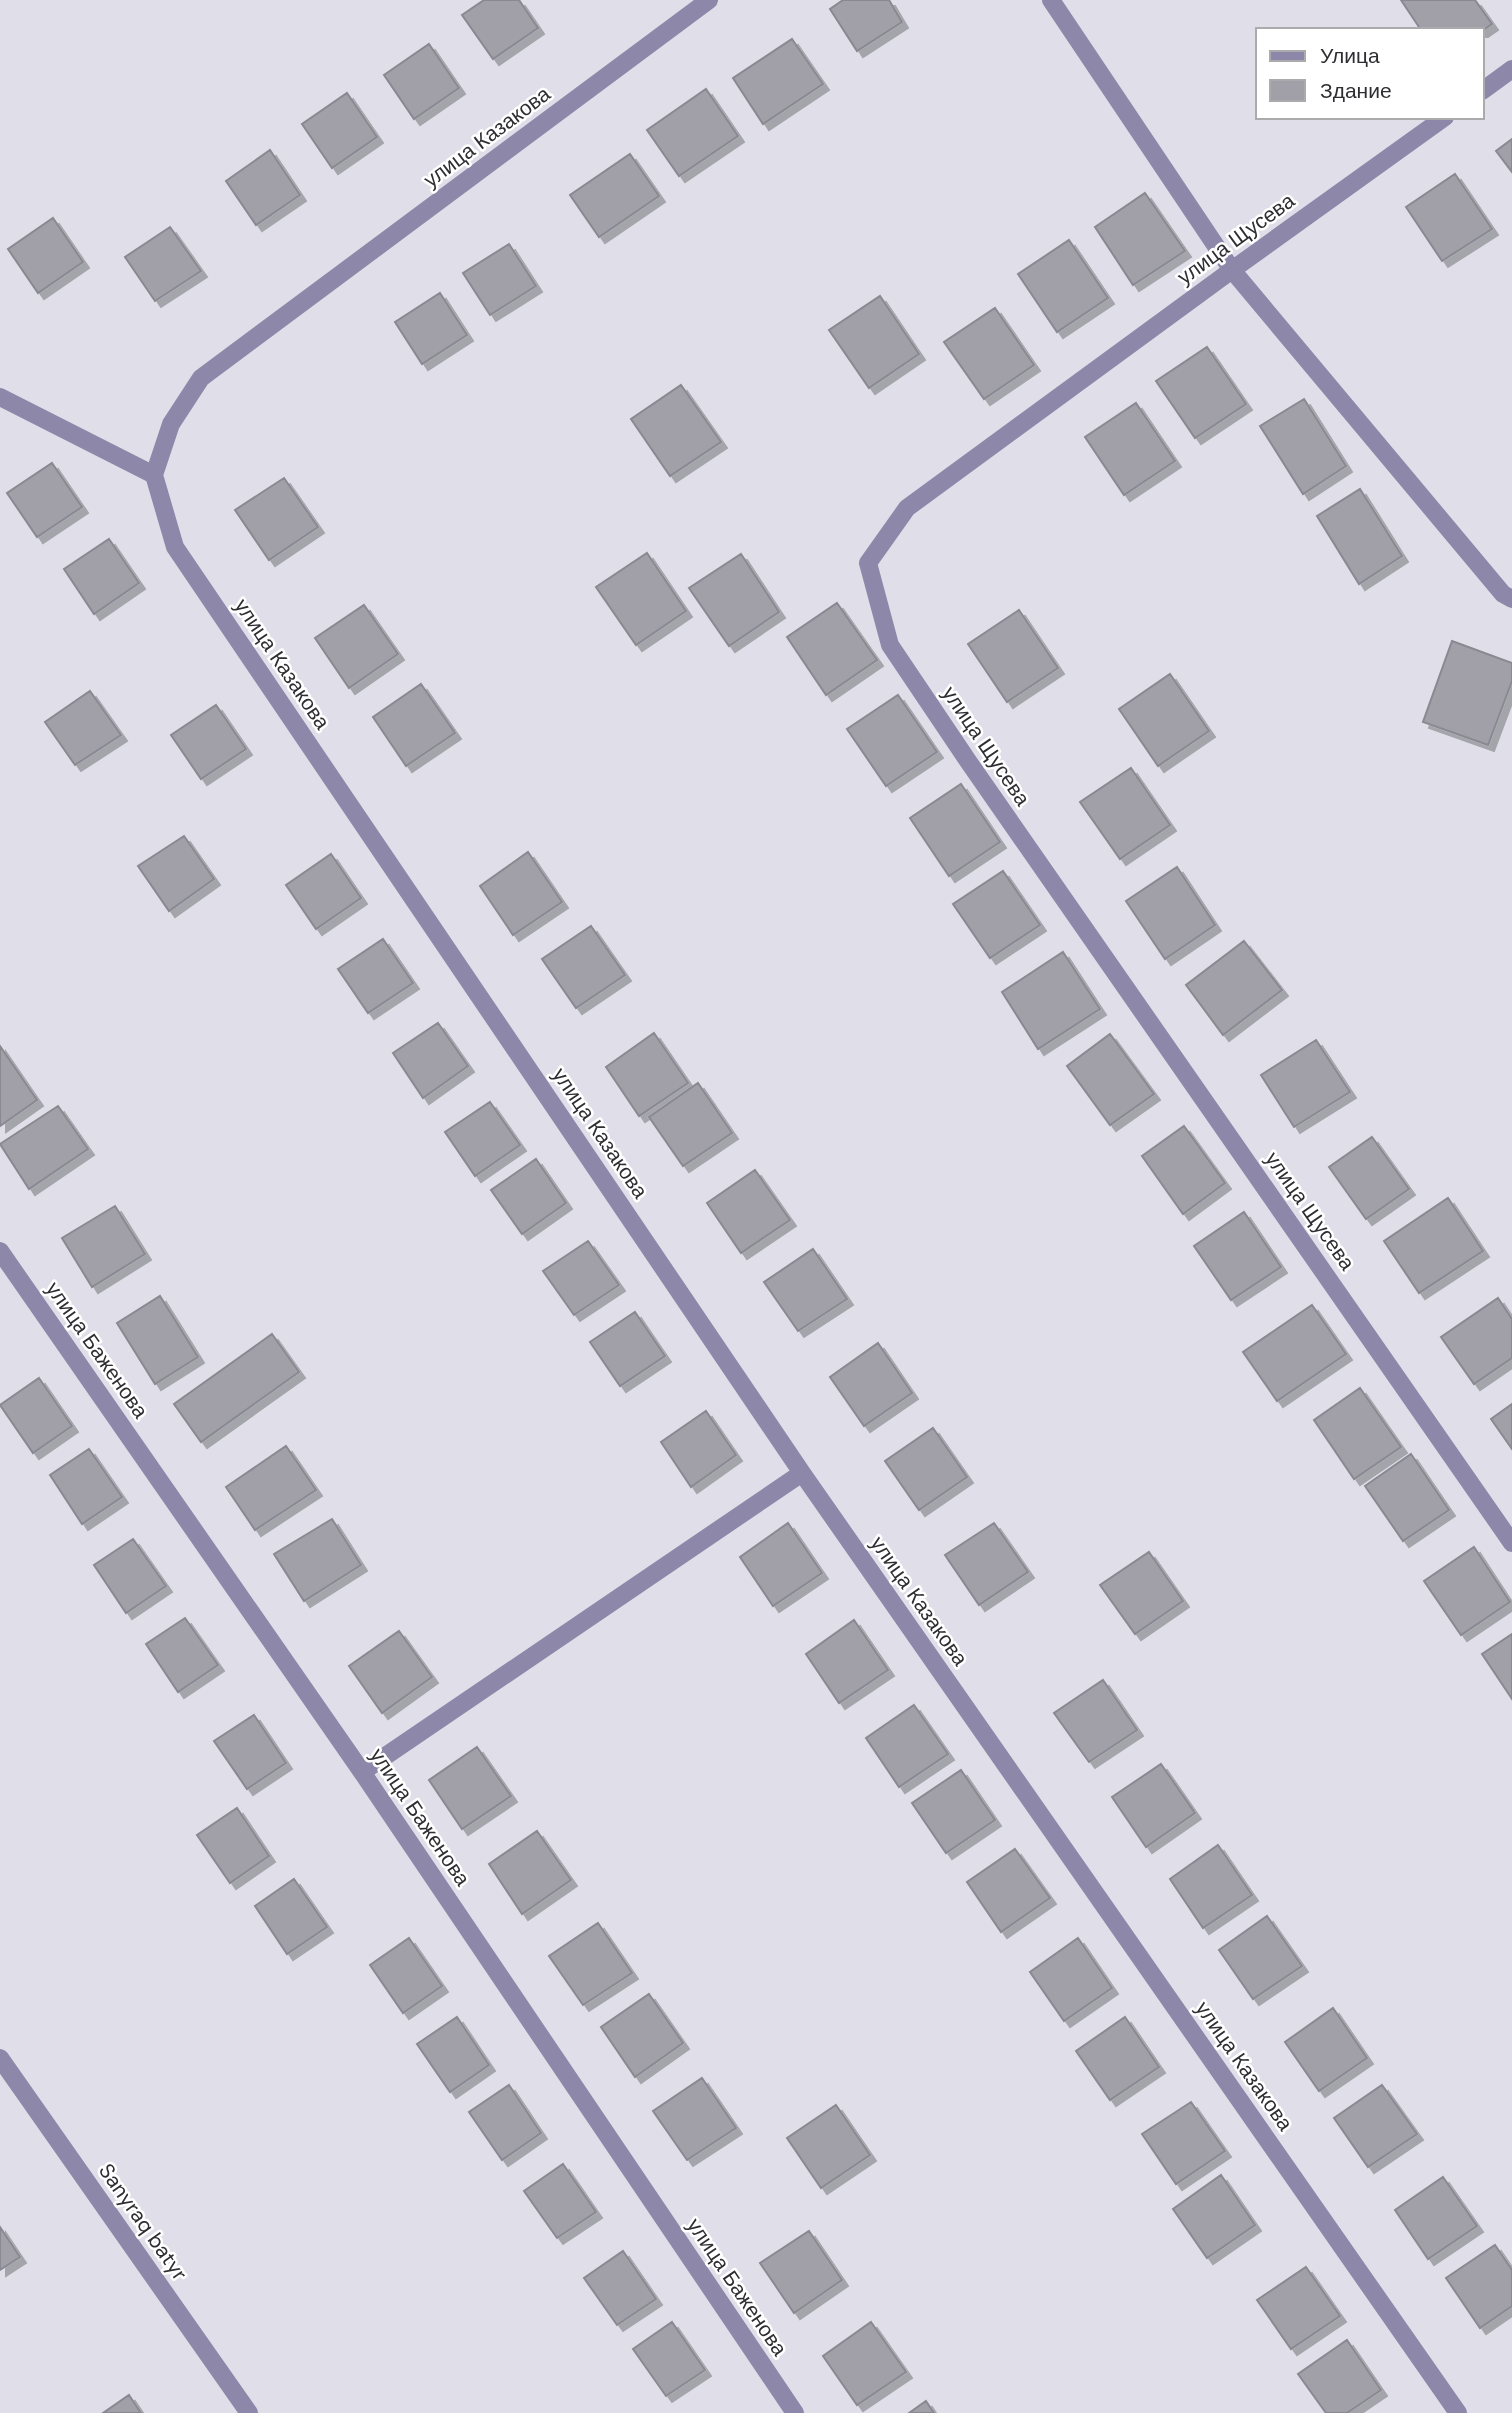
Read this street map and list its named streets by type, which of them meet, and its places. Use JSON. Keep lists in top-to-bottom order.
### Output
{
  "streets": {
    "street": [
      "улица Казакова",
      "улица Щусева",
      "улица Баженова",
      "Sanyraq batyr"
    ]
  },
  "legend": ["Улица", "Здание"]
}
